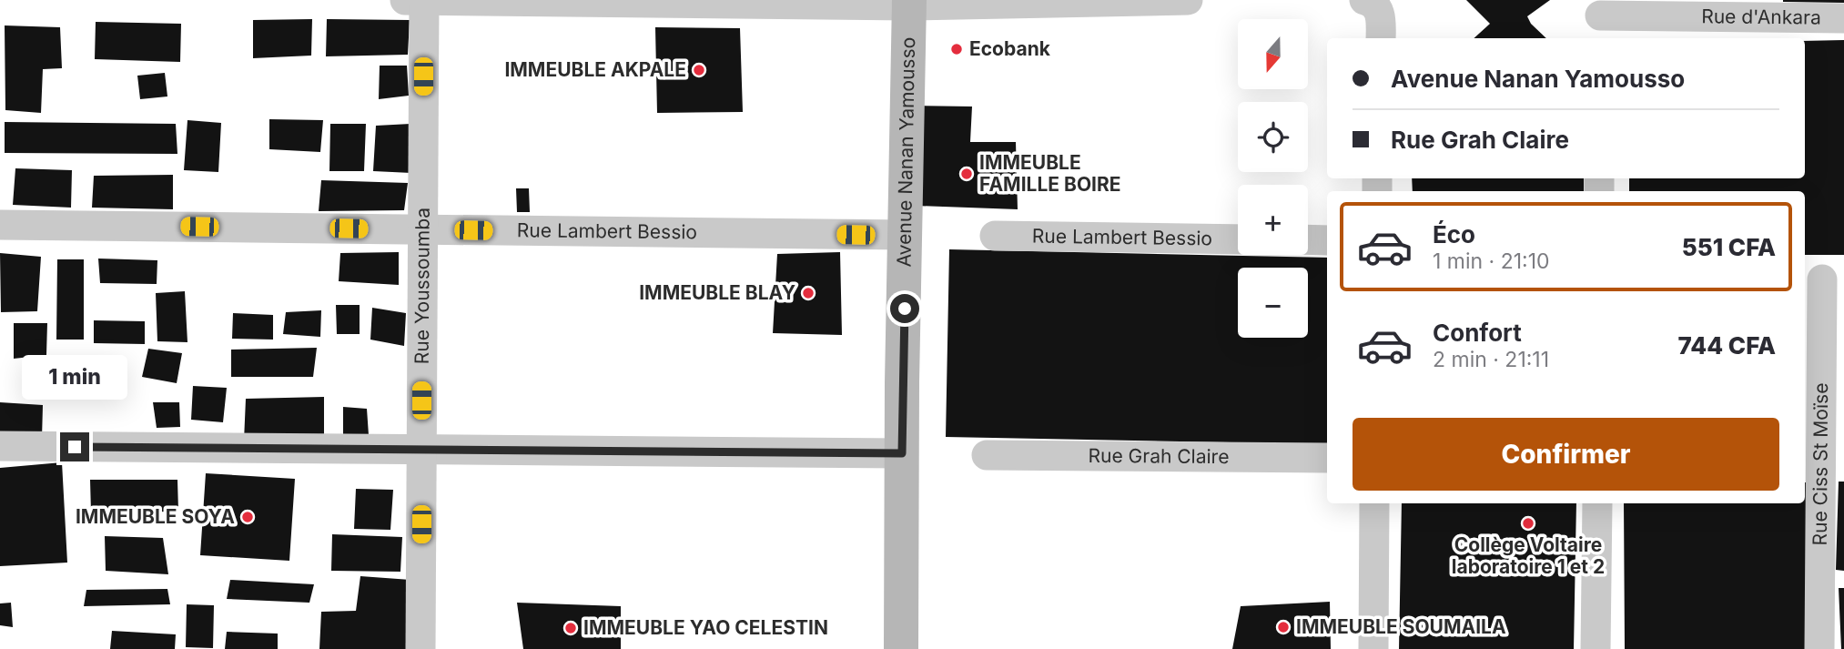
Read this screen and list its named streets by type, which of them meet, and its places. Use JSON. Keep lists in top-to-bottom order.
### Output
{
  "streets": {
    "main road": ["Avenue Nanan Yamousso"],
    "street": [
      "Rue d'Ankara",
      "Rue Lambert Bessio",
      "Rue Youssoumba",
      "Rue Grah Claire",
      "Rue Ciss St Moïse"
    ]
  },
  "crossings": [
    ["Avenue Nanan Yamousso", "Rue Lambert Bessio"],
    ["Rue Lambert Bessio", "Rue Youssoumba"]
  ],
  "places": [
    "Ecobank",
    "IMMEUBLE AKPALE",
    "IMMEUBLE FAMILLE BOIRE",
    "IMMEUBLE BLAY",
    "IMMEUBLE SOYA",
    "Collège Voltaire laboratoire 1 et 2",
    "IMMEUBLE SOUMAILA",
    "IMMEUBLE YAO CELESTIN"
  ],
  "north": "bottom",
  "page": {
    "map_buttons": ["+", "−"],
    "banner": ["Avenue Nanan Yamousso", "Rue Grah Claire"],
    "list": [
      {
        "name": "Éco",
        "note": "1 min · 21:10",
        "value": "551 CFA"
      },
      {
        "name": "Confort",
        "note": "2 min · 21:11",
        "value": "744 CFA"
      }
    ],
    "bubble": "1 min",
    "buttons": "Confirmer"
  }
}
